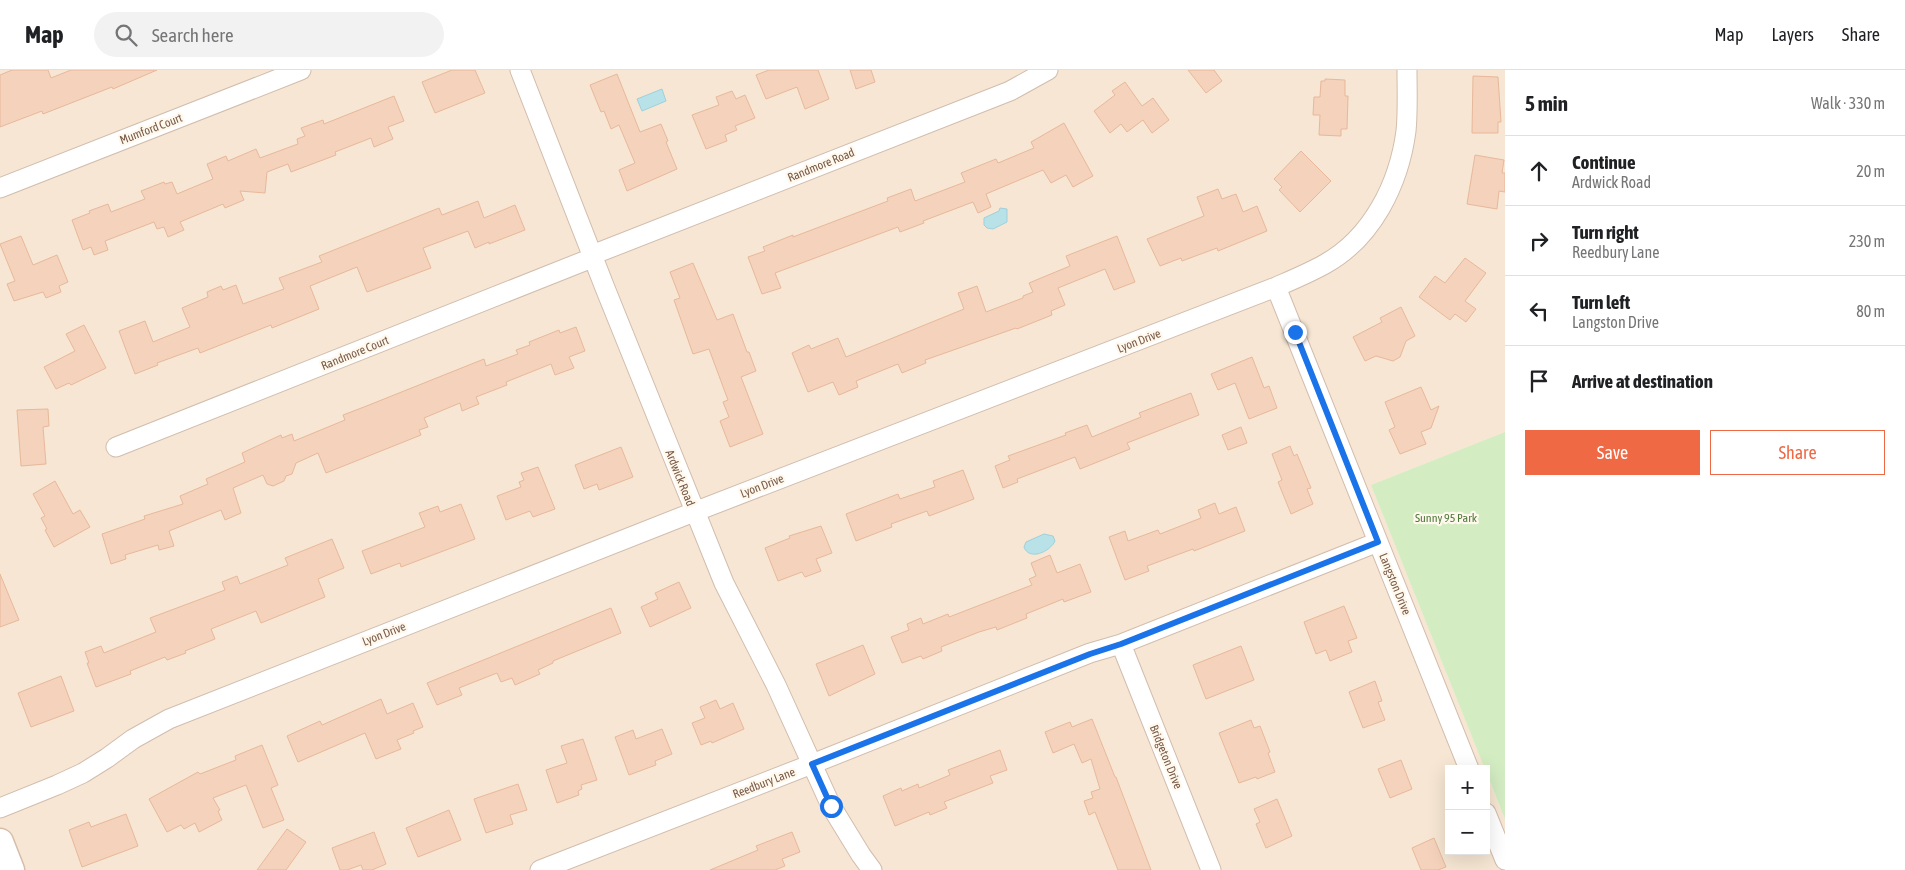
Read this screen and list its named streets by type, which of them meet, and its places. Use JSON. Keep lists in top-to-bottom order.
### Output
{
  "streets": {
    "street": [
      "Mumford Court",
      "Randmore Road",
      "Lyon Drive",
      "Randmore Court",
      "Ardwick Road",
      "Langston Drive",
      "Bridgeton Drive",
      "Reedbury Lane"
    ]
  },
  "crossings": [
    ["Randmore Road", "Randmore Court"],
    ["Randmore Road", "Ardwick Road"],
    ["Lyon Drive", "Ardwick Road"],
    ["Lyon Drive", "Langston Drive"],
    ["Randmore Court", "Ardwick Road"],
    ["Ardwick Road", "Reedbury Lane"],
    ["Langston Drive", "Reedbury Lane"],
    ["Bridgeton Drive", "Reedbury Lane"]
  ],
  "parks": ["Sunny 95 Park"],
  "page": {
    "header": "Map",
    "search": "Search here",
    "nav": ["Map", "Layers", "Share"],
    "heading": ["5 min", "Walk · 330 m"],
    "list": [
      ["Continue", "Ardwick Road", "20 m"],
      ["Turn right", "Reedbury Lane", "230 m"],
      ["Turn left", "Langston Drive", "80 m"],
      "Arrive at destination"
    ],
    "buttons": ["Save", "Share"],
    "map_buttons": ["+", "−"]
  }
}
